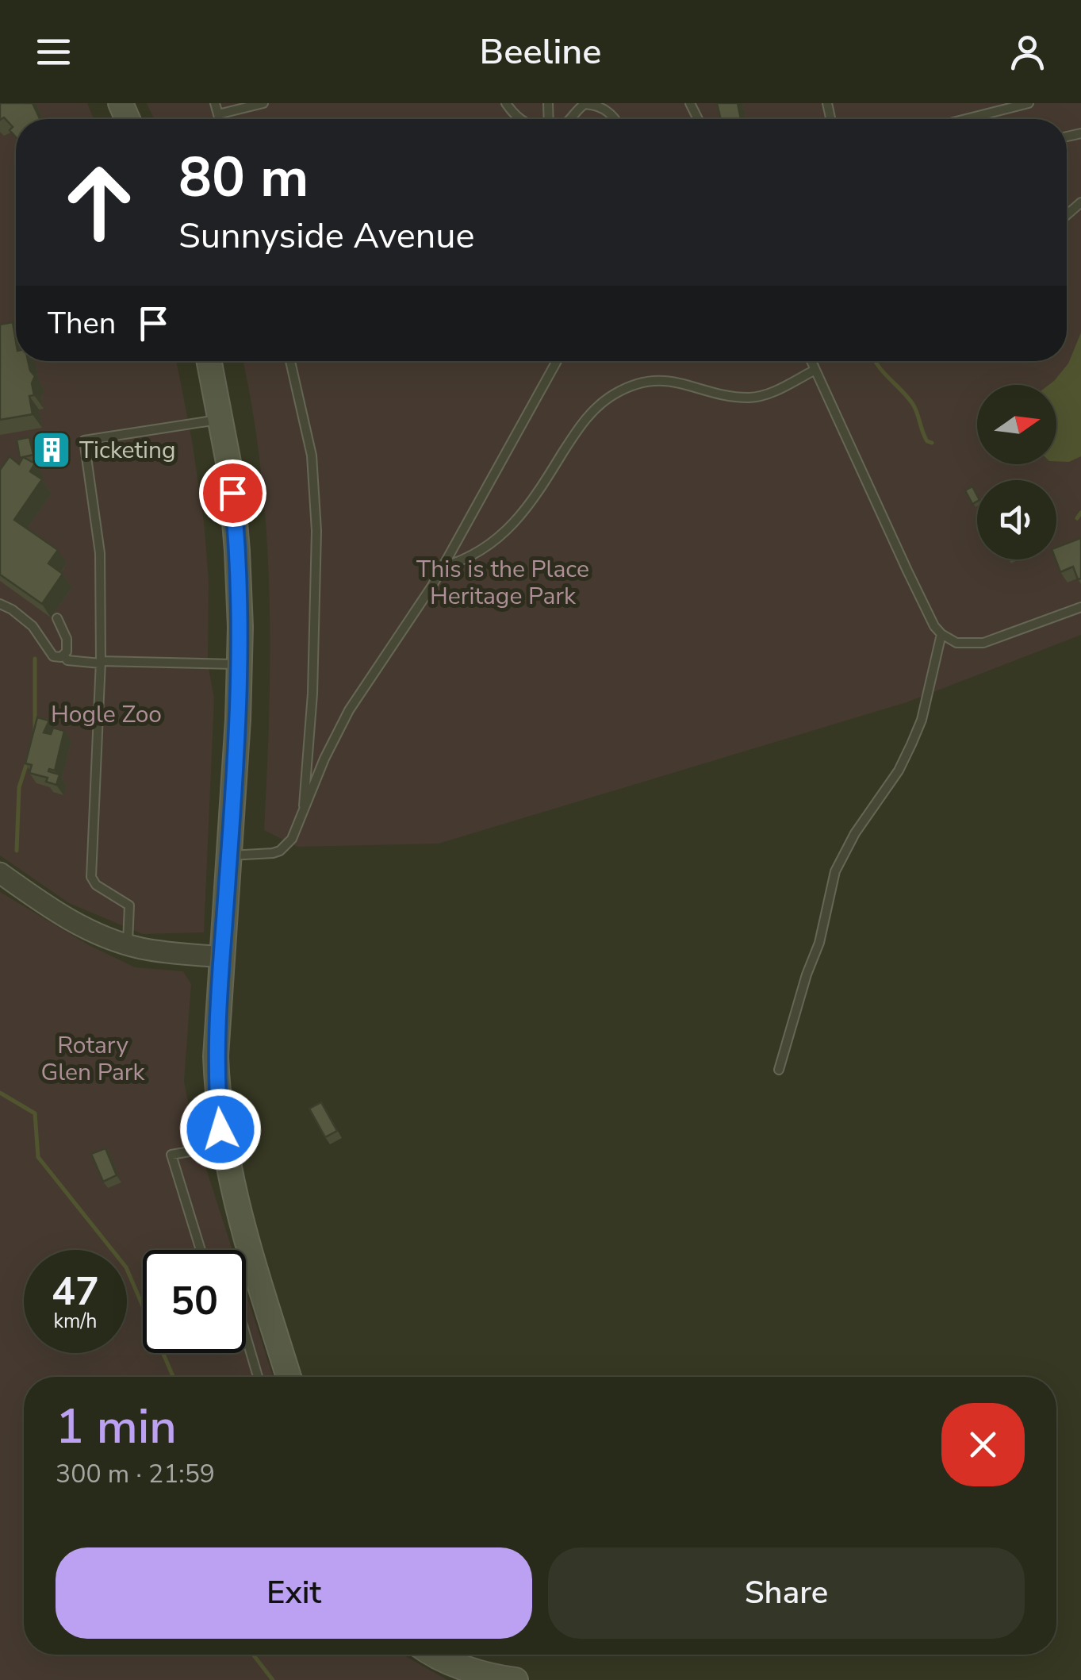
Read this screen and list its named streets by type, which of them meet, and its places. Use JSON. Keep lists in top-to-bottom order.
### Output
{
  "parks": ["This is the Place Heritage Park", "Hogle Zoo", "Rotary Glen Park"],
  "places": {
    "building": ["Ticketing"]
  },
  "north": "right",
  "page": {
    "header": "Beeline",
    "turn": ["80 m", "Sunnyside Avenue"],
    "then": "Then",
    "speed": "47 km/h",
    "limit": "50",
    "heading": ["1 min", "300 m · 21:59"],
    "buttons": ["Exit", "Share"]
  }
}
